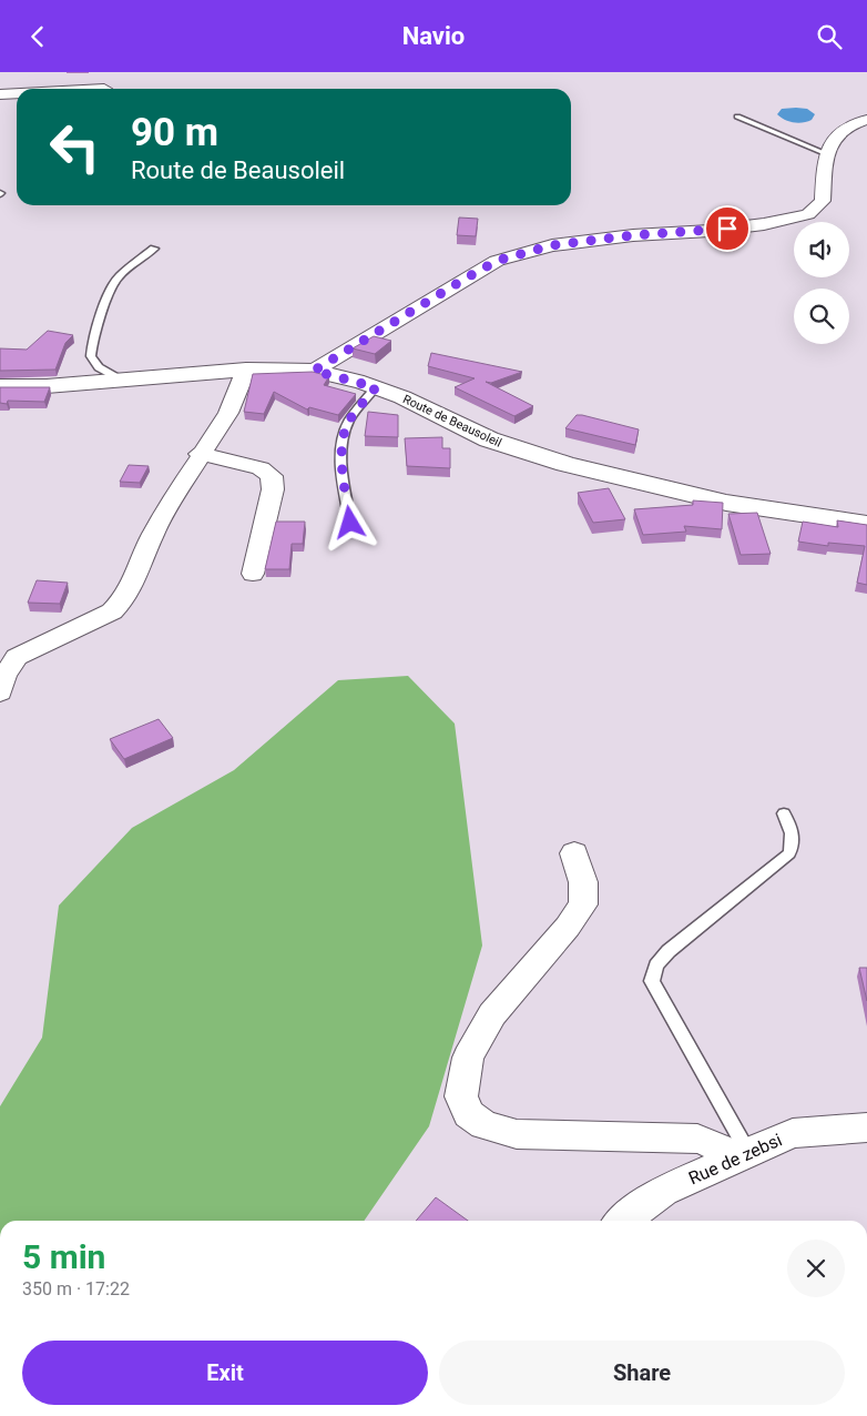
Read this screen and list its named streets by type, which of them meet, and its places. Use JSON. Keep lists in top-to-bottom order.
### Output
{
  "streets": {
    "street": ["Route de Beausoleil", "Rue de zebsi"]
  },
  "page": {
    "header": "Navio",
    "turn": ["90 m", "Route de Beausoleil"],
    "heading": ["5 min", "350 m · 17:22"],
    "buttons": ["Exit", "Share"]
  }
}
